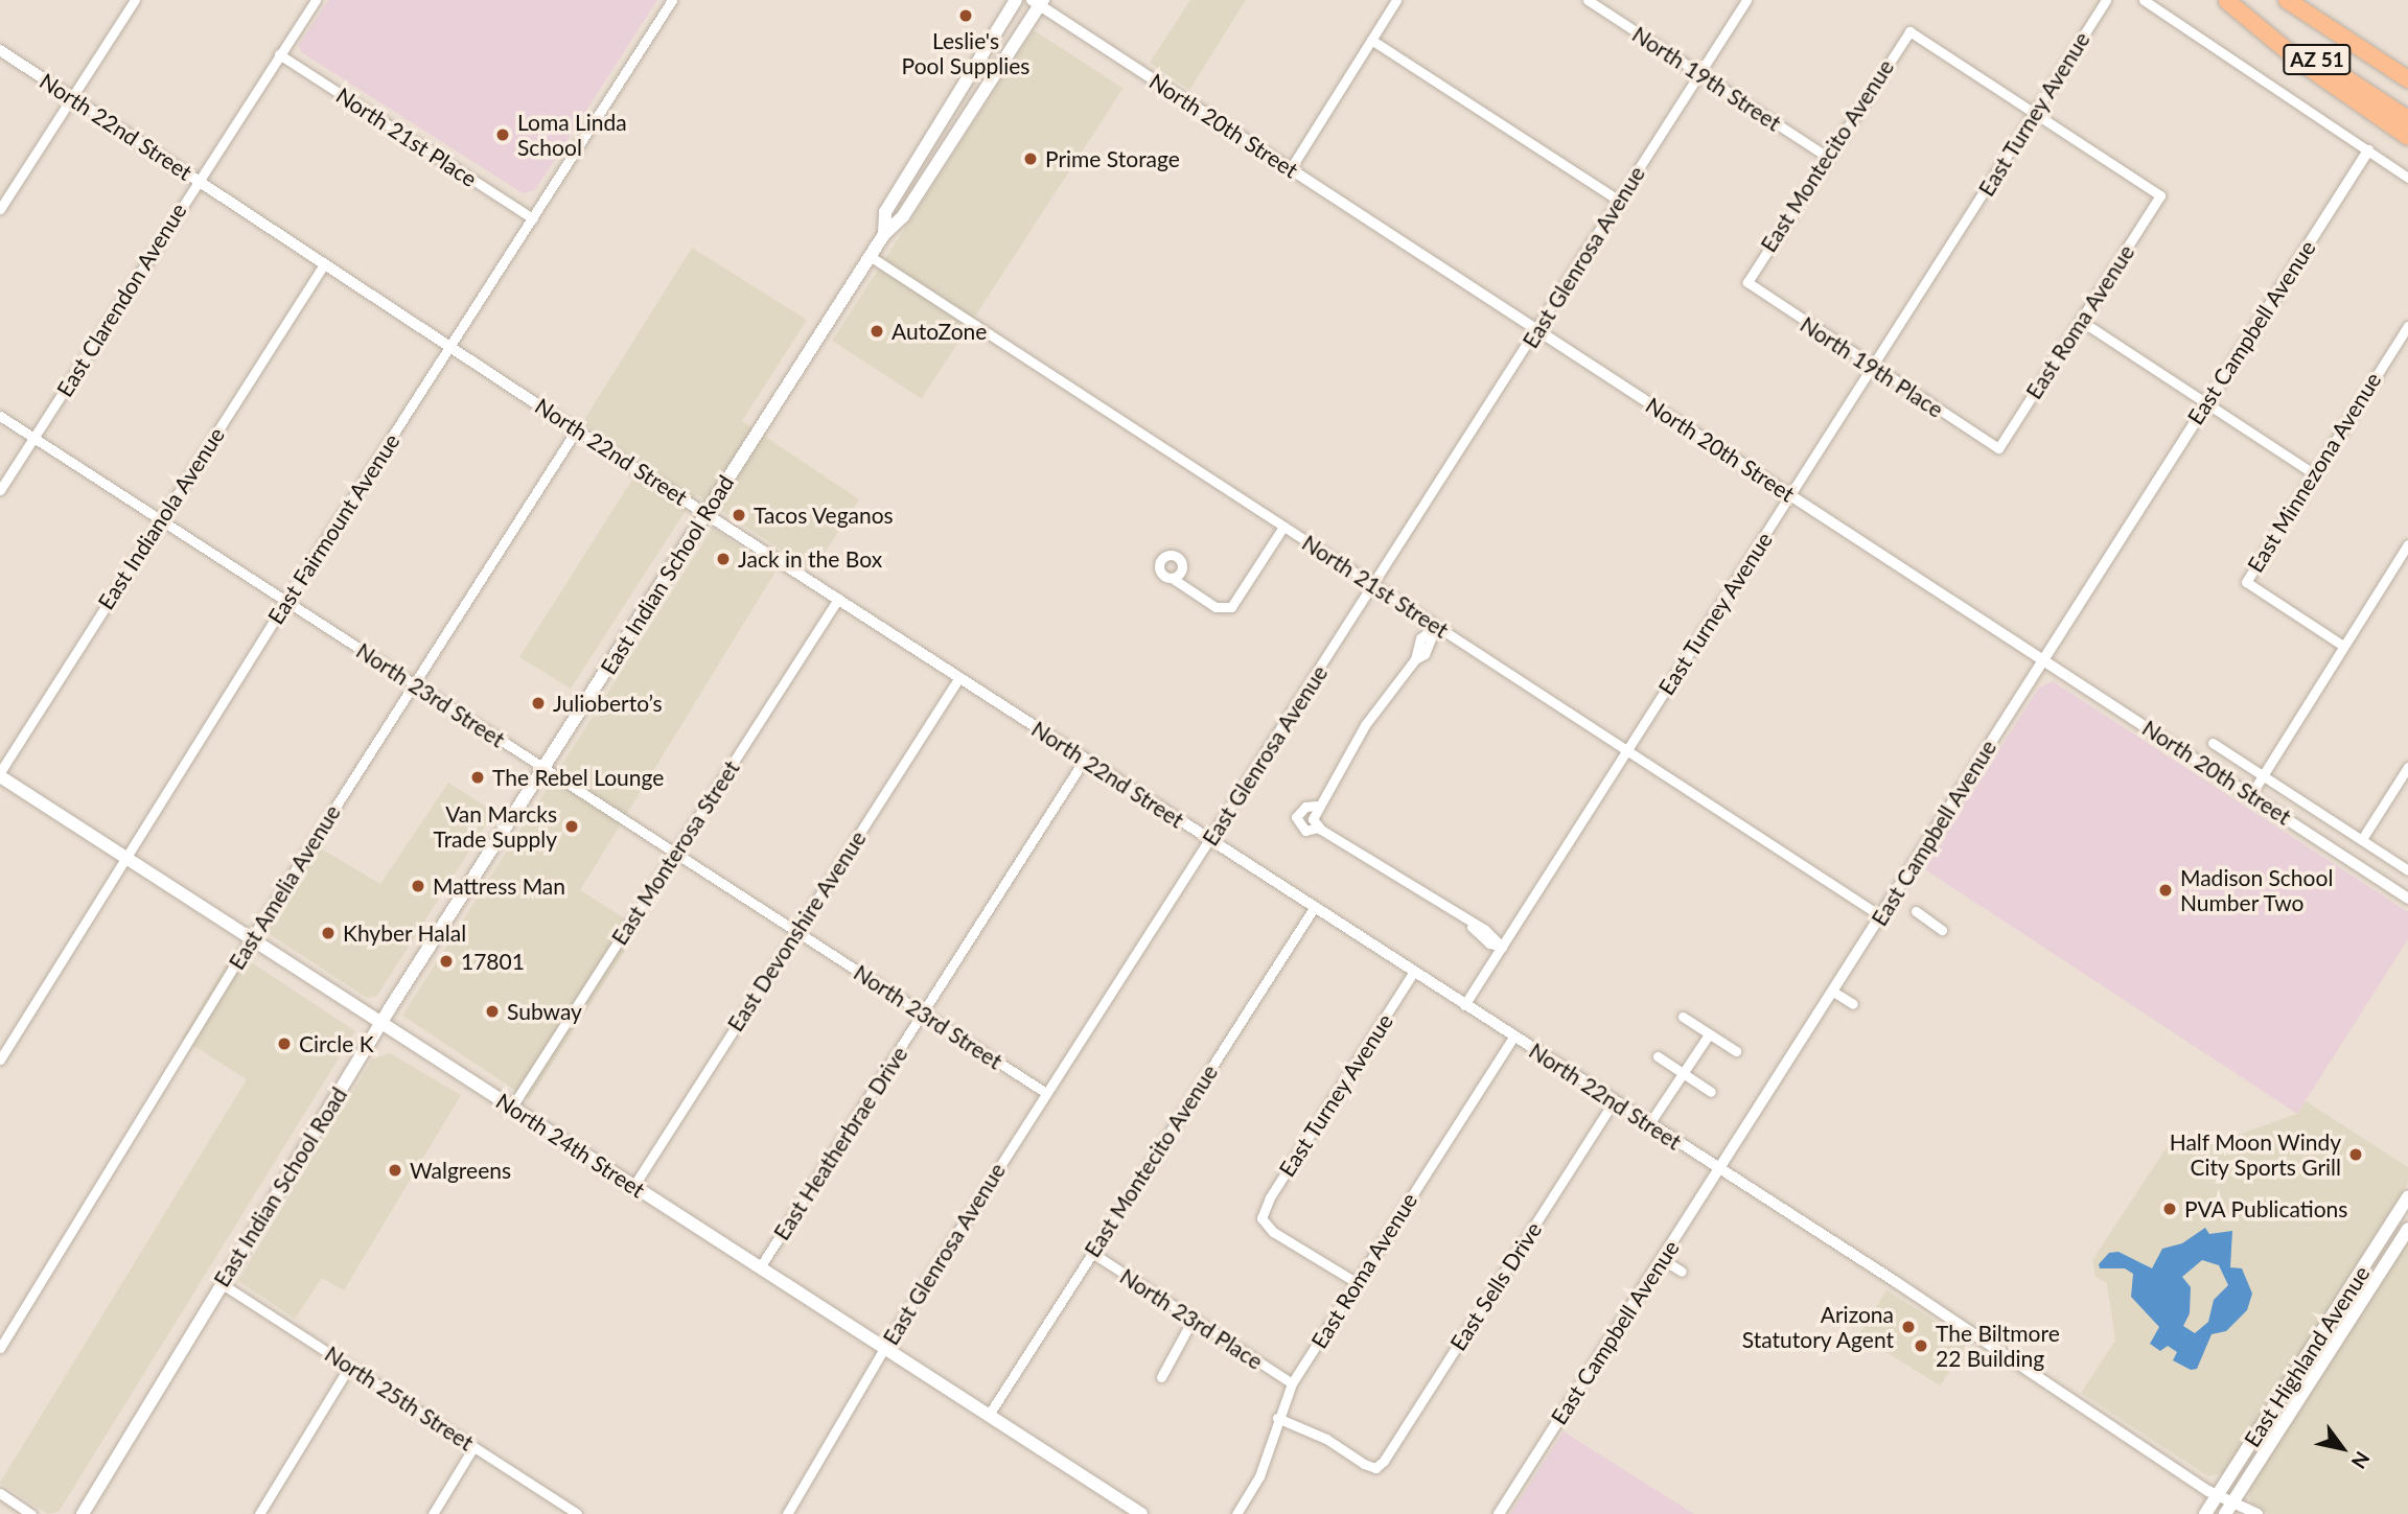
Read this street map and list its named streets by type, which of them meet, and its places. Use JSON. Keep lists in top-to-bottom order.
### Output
{
  "streets": {
    "highway": ["AZ 51"],
    "main road": ["East Indian School Road", "North 24th Street", "East Highland Avenue"],
    "street": [
      "North 19th Street",
      "East Turney Avenue",
      "North 20th Street",
      "North 22nd Street",
      "North 21st Place",
      "East Montecito Avenue",
      "East Glenrosa Avenue",
      "East Clarendon Avenue",
      "East Roma Avenue",
      "East Campbell Avenue",
      "North 19th Place",
      "East Minnezona Avenue",
      "East Indianola Avenue",
      "East Fairmount Avenue",
      "North 21st Street",
      "North 23rd Street",
      "East Monterosa Street",
      "East Amelia Avenue",
      "East Devonshire Avenue",
      "East Heatherbrae Drive",
      "East Sells Drive",
      "North 23rd Place",
      "North 25th Street"
    ]
  },
  "crossings": [
    ["North 19th Street", "East Montecito Avenue"],
    ["North 19th Street", "East Glenrosa Avenue"],
    ["East Turney Avenue", "North 20th Street"],
    ["East Turney Avenue", "North 22nd Street"],
    ["East Turney Avenue", "East Montecito Avenue"],
    ["East Turney Avenue", "East Roma Avenue"],
    ["East Turney Avenue", "North 19th Place"],
    ["East Turney Avenue", "North 21st Street"],
    ["North 20th Street", "East Glenrosa Avenue"],
    ["North 20th Street", "East Campbell Avenue"],
    ["North 20th Street", "East Indian School Road"],
    ["North 22nd Street", "East Montecito Avenue"],
    ["North 22nd Street", "East Glenrosa Avenue"],
    ["North 22nd Street", "East Clarendon Avenue"],
    ["North 22nd Street", "East Roma Avenue"],
    ["North 22nd Street", "East Campbell Avenue"],
    ["North 22nd Street", "East Indianola Avenue"],
    ["North 22nd Street", "East Fairmount Avenue"],
    ["North 22nd Street", "East Indian School Road"],
    ["North 22nd Street", "East Monterosa Street"],
    ["North 22nd Street", "East Amelia Avenue"],
    ["North 22nd Street", "East Devonshire Avenue"],
    ["North 22nd Street", "East Heatherbrae Drive"],
    ["North 22nd Street", "East Sells Drive"],
    ["North 22nd Street", "East Highland Avenue"],
    ["North 21st Place", "East Clarendon Avenue"],
    ["North 21st Place", "East Fairmount Avenue"],
    ["East Montecito Avenue", "East Roma Avenue"],
    ["East Montecito Avenue", "North 19th Place"],
    ["East Montecito Avenue", "North 24th Street"],
    ["East Montecito Avenue", "North 23rd Place"],
    ["East Glenrosa Avenue", "North 21st Street"],
    ["East Glenrosa Avenue", "North 23rd Street"],
    ["East Glenrosa Avenue", "North 24th Street"],
    ["East Clarendon Avenue", "North 23rd Street"],
    ["East Roma Avenue", "North 19th Place"],
    ["East Roma Avenue", "East Sells Drive"],
    ["East Roma Avenue", "North 23rd Place"],
    ["East Campbell Avenue", "North 21st Street"],
    ["East Indianola Avenue", "North 23rd Street"],
    ["East Indianola Avenue", "North 24th Street"],
    ["East Fairmount Avenue", "North 23rd Street"],
    ["East Fairmount Avenue", "North 24th Street"],
    ["East Indian School Road", "North 21st Street"],
    ["East Indian School Road", "North 23rd Street"],
    ["East Indian School Road", "North 24th Street"],
    ["East Indian School Road", "North 25th Street"],
    ["North 23rd Street", "East Monterosa Street"],
    ["North 23rd Street", "East Amelia Avenue"],
    ["North 23rd Street", "East Devonshire Avenue"],
    ["North 23rd Street", "East Heatherbrae Drive"],
    ["East Monterosa Street", "North 24th Street"],
    ["East Amelia Avenue", "North 24th Street"],
    ["East Devonshire Avenue", "North 24th Street"],
    ["East Heatherbrae Drive", "North 24th Street"]
  ],
  "places": [
    "Leslie's Pool Supplies",
    "Loma Linda School",
    "Prime Storage",
    "AutoZone",
    "Tacos Veganos",
    "Jack in the Box",
    "Julioberto’s",
    "The Rebel Lounge",
    "Van Marcks Trade Supply",
    "Mattress Man",
    "Madison School Number Two",
    "Khyber Halal",
    "17801",
    "Subway",
    "Circle K",
    "Half Moon Windy City Sports Grill",
    "Walgreens",
    "PVA Publications",
    "Arizona Statutory Agent",
    "The Biltmore 22 Building"
  ],
  "north": "bottom right"
}
